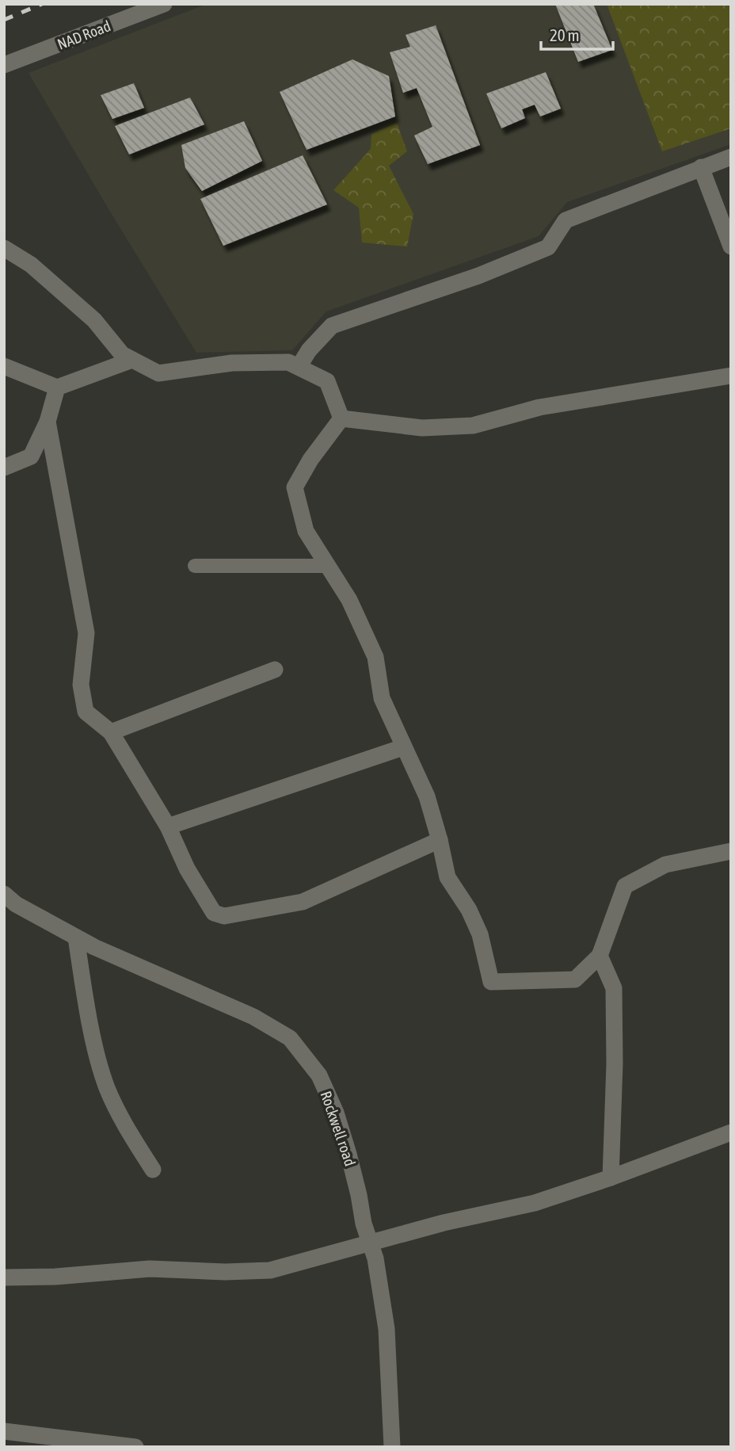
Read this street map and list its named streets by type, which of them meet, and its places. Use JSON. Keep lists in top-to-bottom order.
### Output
{
  "streets": {
    "street": ["NAD Road", "Rockwell road"]
  },
  "scale_bar": "20 m"
}
